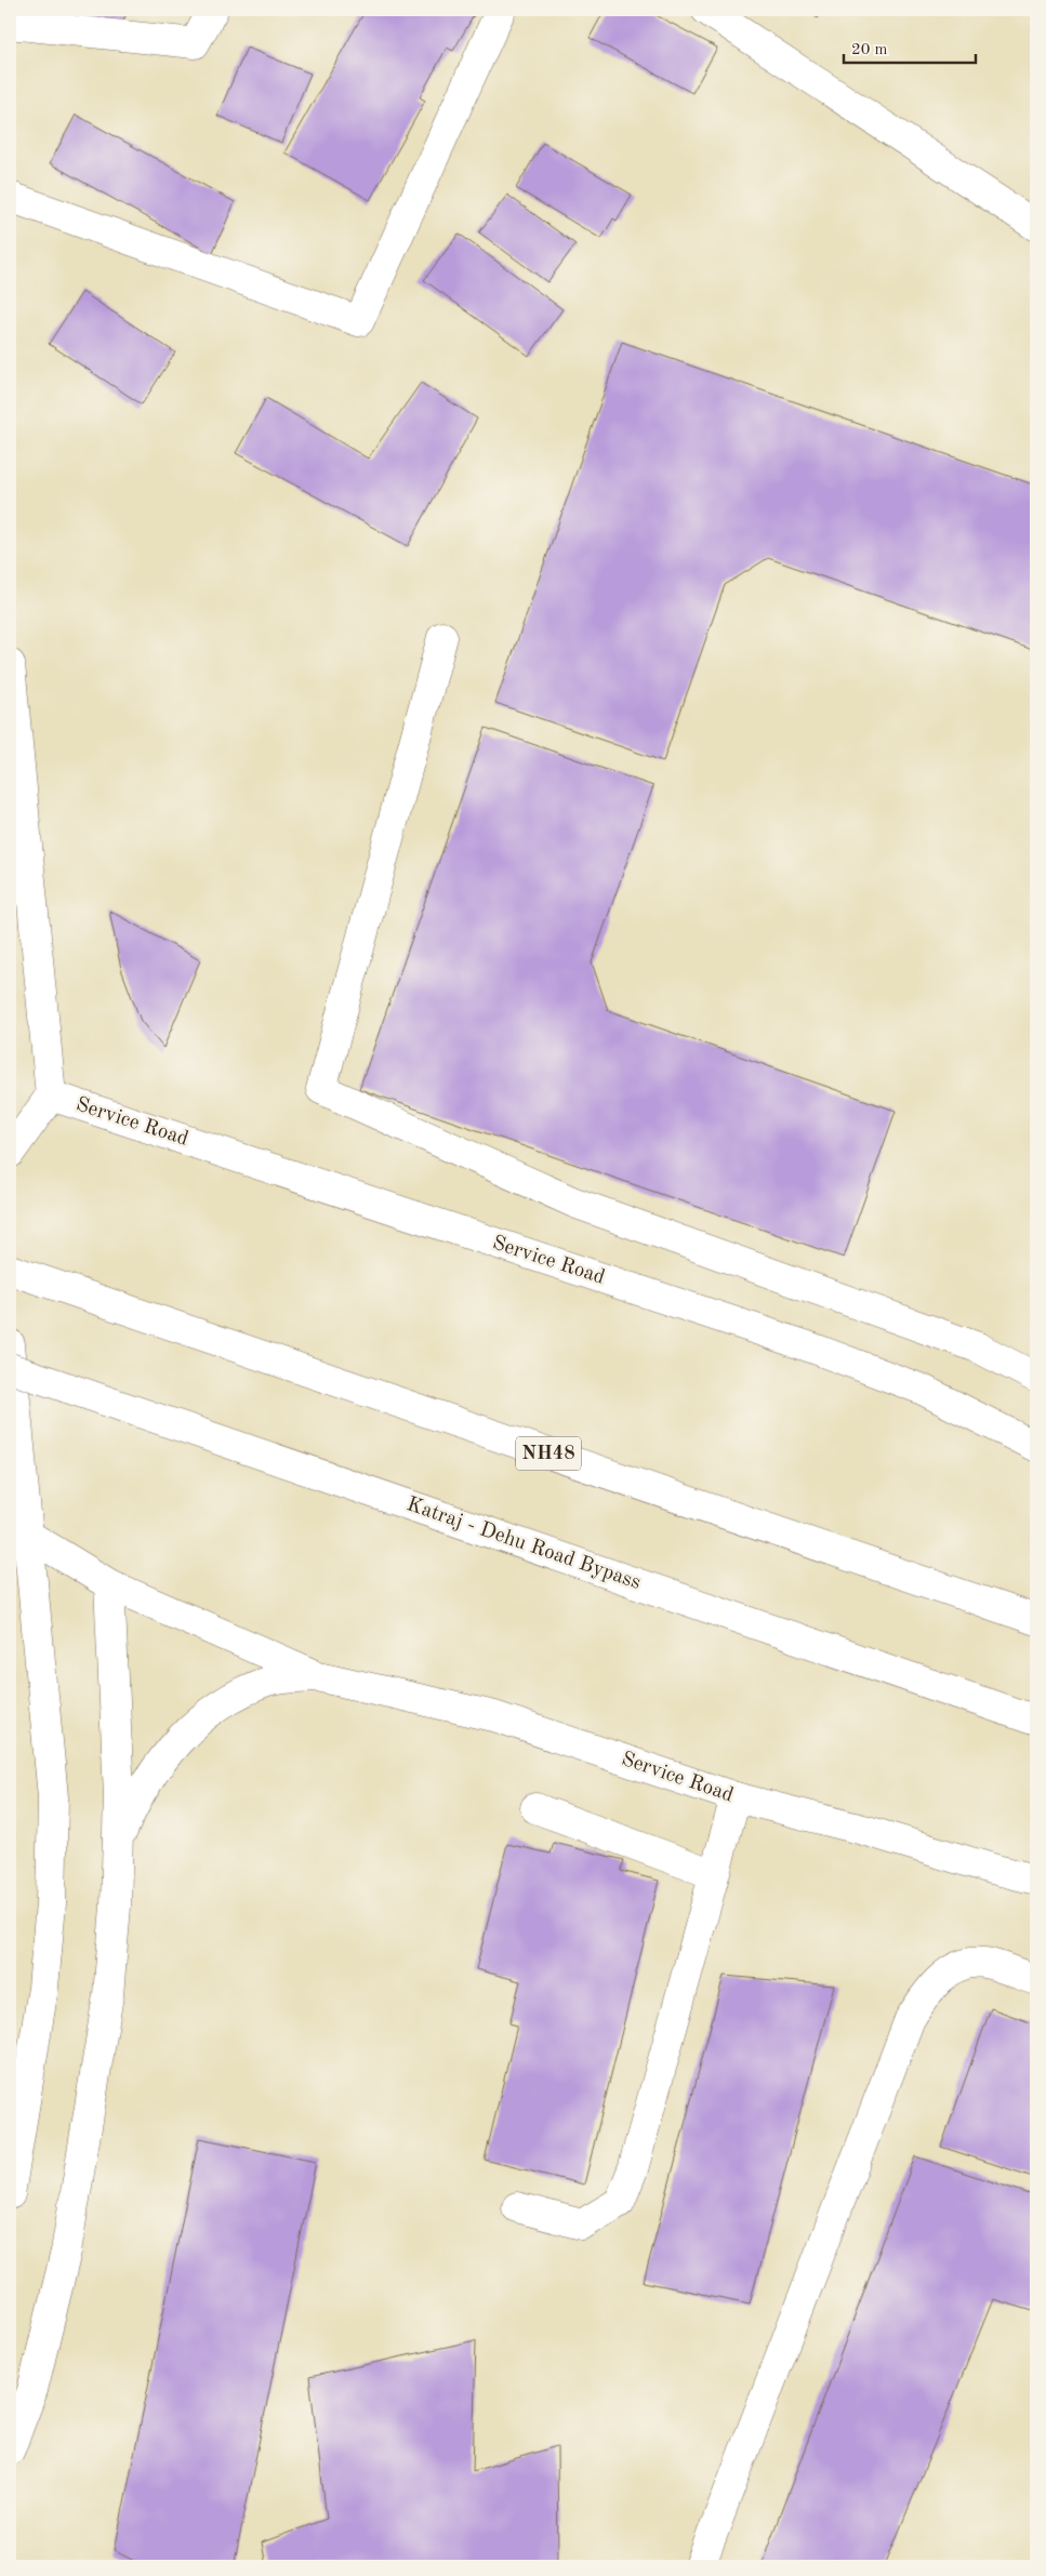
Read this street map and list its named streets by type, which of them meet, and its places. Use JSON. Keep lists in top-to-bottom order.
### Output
{
  "streets": {
    "main road": ["Service Road", "NH48", "Katraj - Dehu Road Bypass"]
  },
  "scale_bar": "20 m"
}
